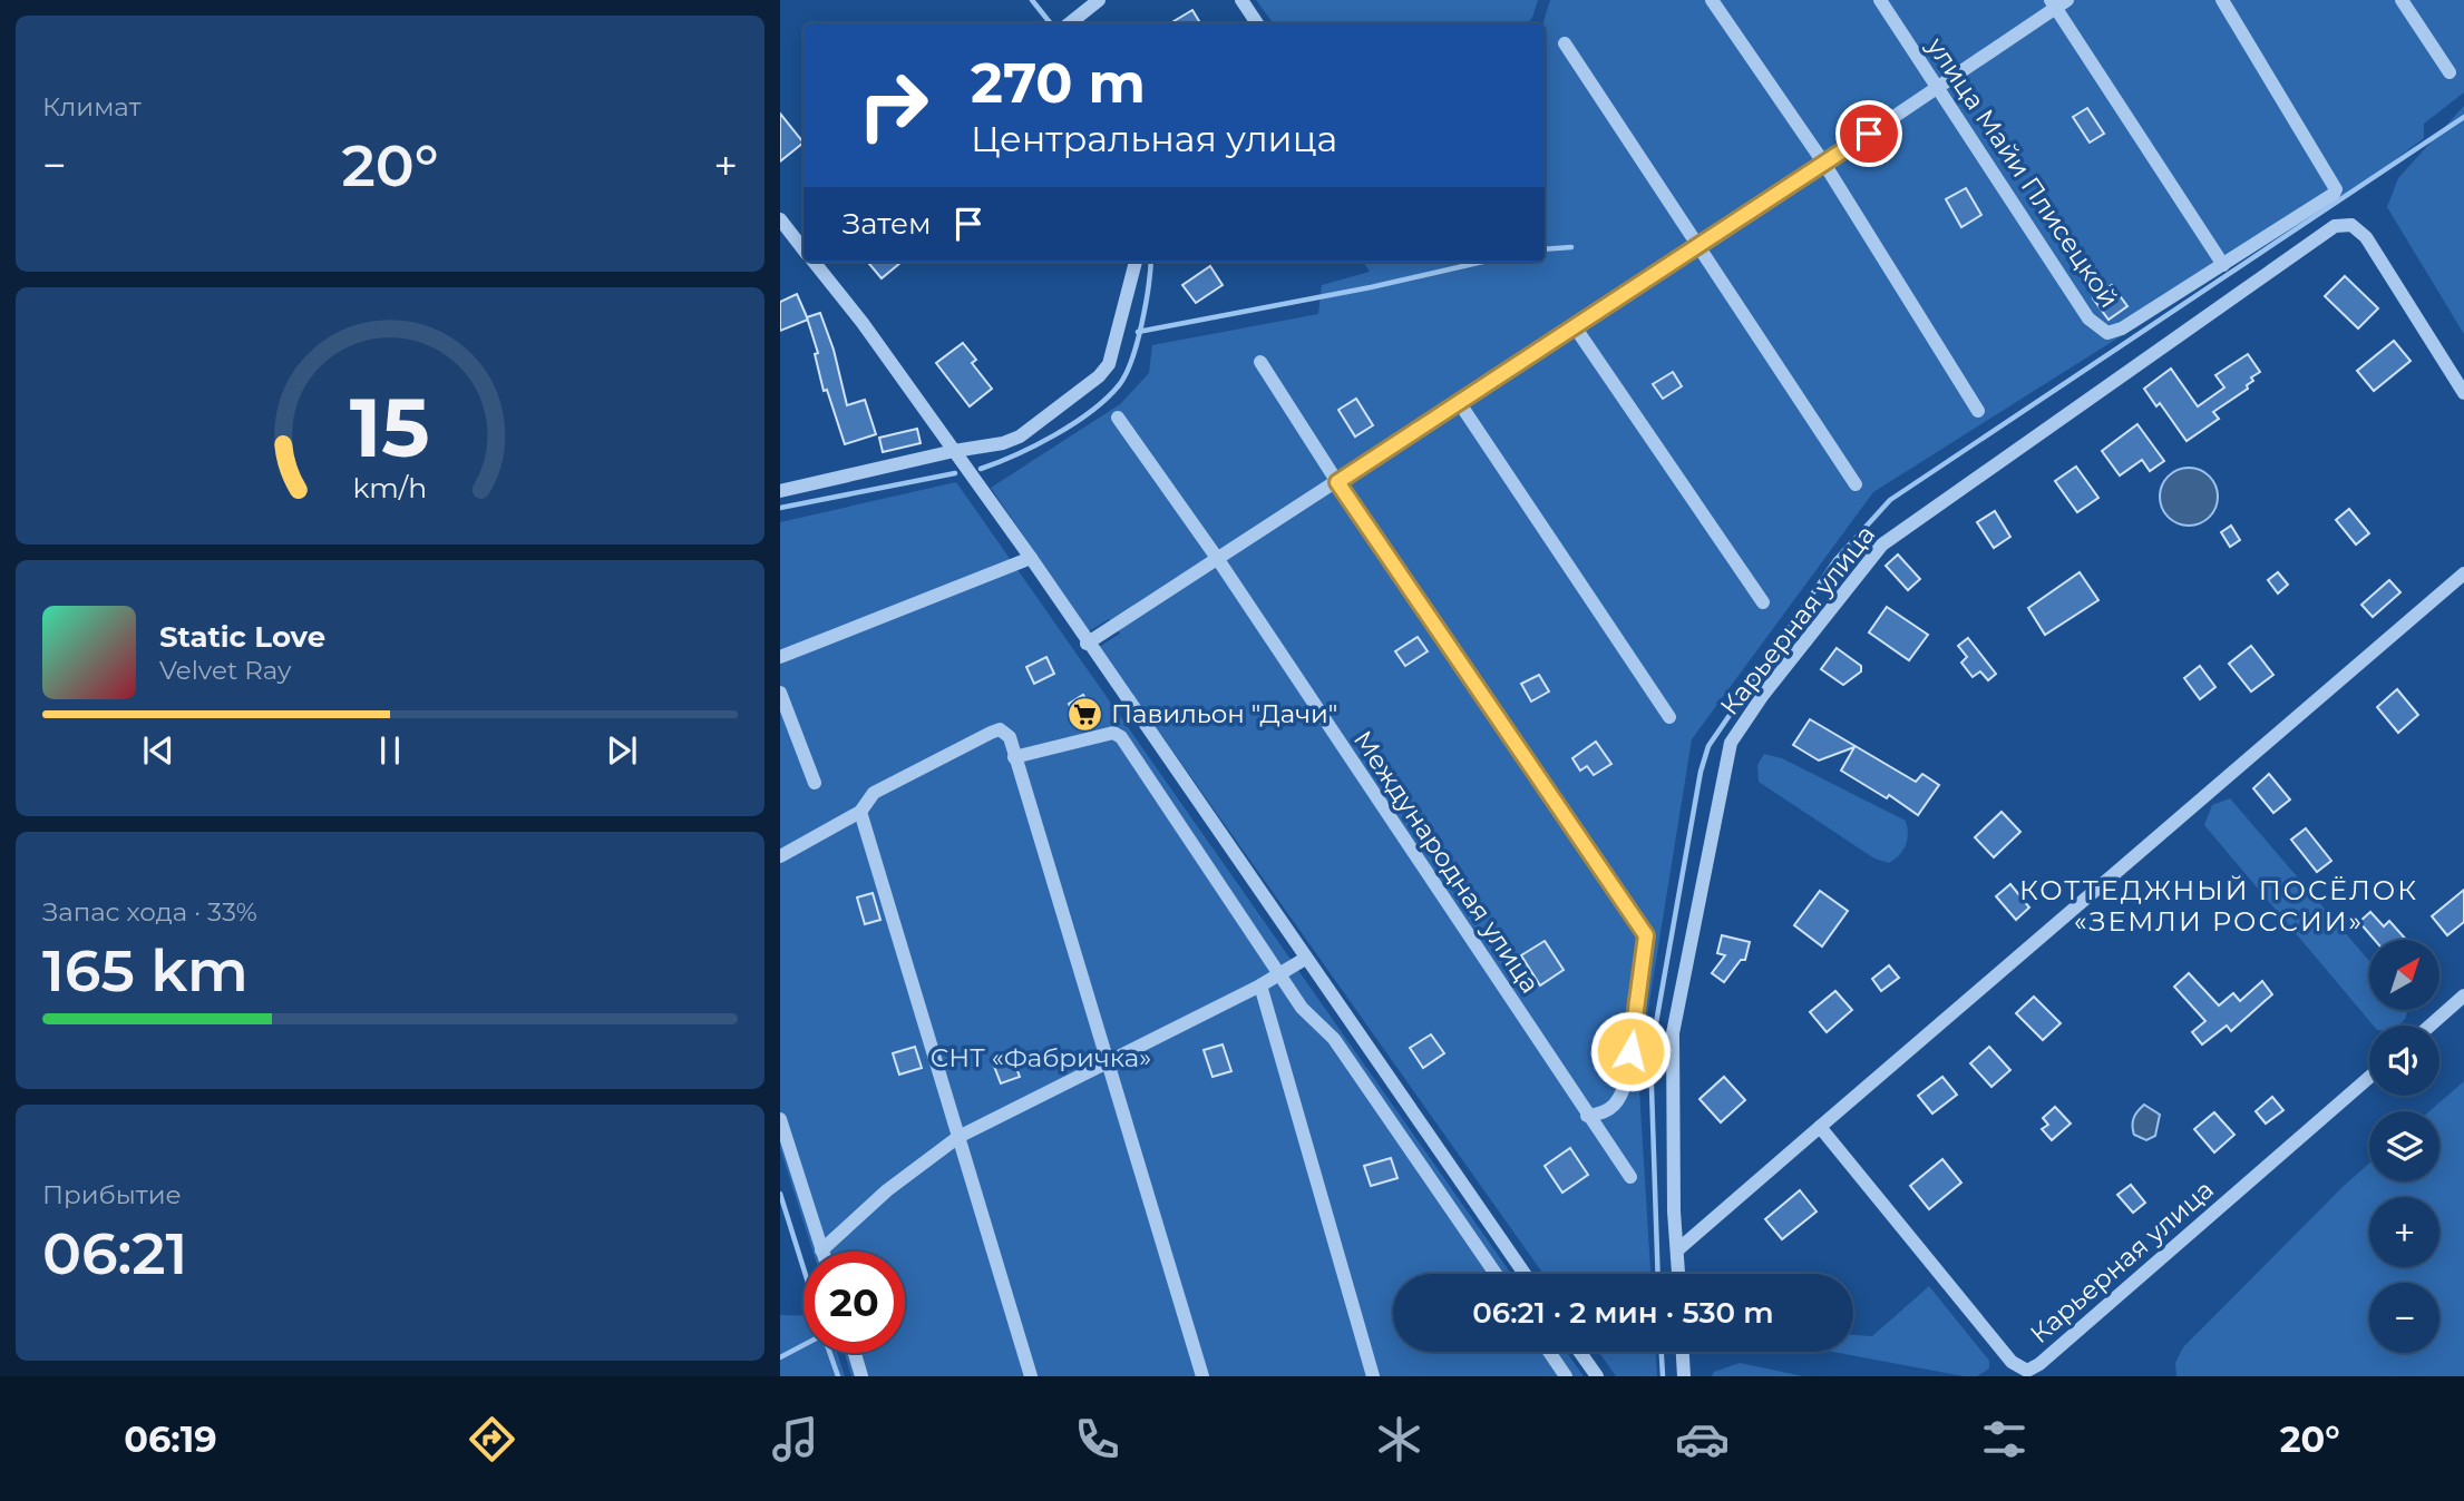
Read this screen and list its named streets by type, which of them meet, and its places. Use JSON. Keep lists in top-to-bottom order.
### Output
{
  "streets": {
    "street": ["улица Майи Плисецкой", "Карьерная улица", "Международная улица"]
  },
  "districts": ["КОТТЕДЖНЫЙ ПОСЁЛОК «ЗЕМЛИ РОССИИ»"],
  "parks": ["СНТ «Фабричка»"],
  "places": {
    "supermarket": ["Павильон \"Дачи\""]
  },
  "north": "top right",
  "page": {
    "tile": [
      "Климат",
      ["Запас хода · 33%", "165 km"],
      ["Прибытие", "06:21"]
    ],
    "turn": ["270 m", "Центральная улица"],
    "heat": ["−", "20°", "+"],
    "then": "Затем",
    "song": ["Static Love", "Velvet Ray"],
    "map_buttons": ["+", "−"],
    "limit": "20",
    "trip": "06:21 · 2 мин · 530 m",
    "tabs": ["06:19", "20°"],
    "gauge": ["15", "km/h"]
  }
}
